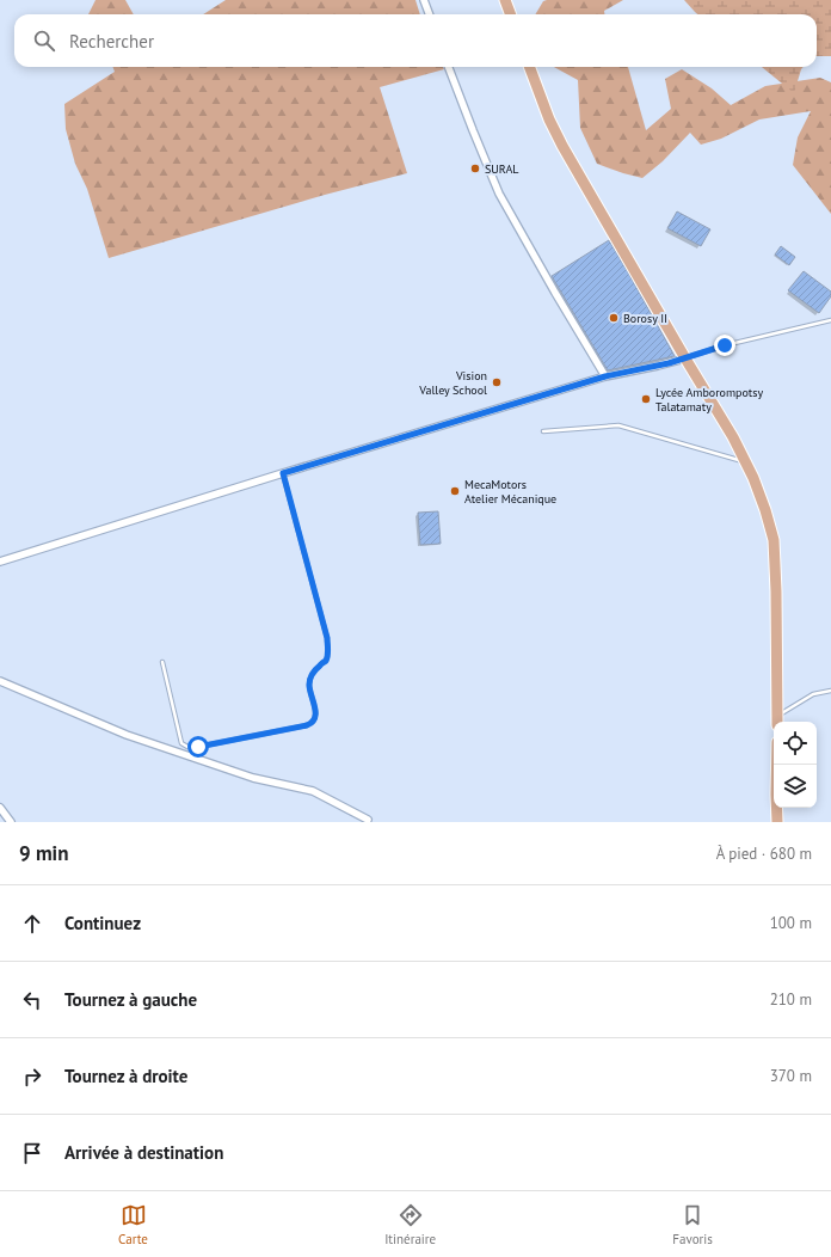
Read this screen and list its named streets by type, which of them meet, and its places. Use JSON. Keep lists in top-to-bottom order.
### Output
{
  "places": [
    "SURAL",
    "Borosy II",
    "Vision Valley School",
    "Lycée Amborompotsy Talatamaty",
    "MecaMotors Atelier Mécanique"
  ],
  "page": {
    "search": "Rechercher",
    "heading": ["9 min", "À pied · 680 m"],
    "list": [
      ["Continuez", "100 m"],
      ["Tournez à gauche", "210 m"],
      ["Tournez à droite", "370 m"],
      "Arrivée à destination"
    ],
    "nav": ["Carte", "Itinéraire", "Favoris"]
  }
}
